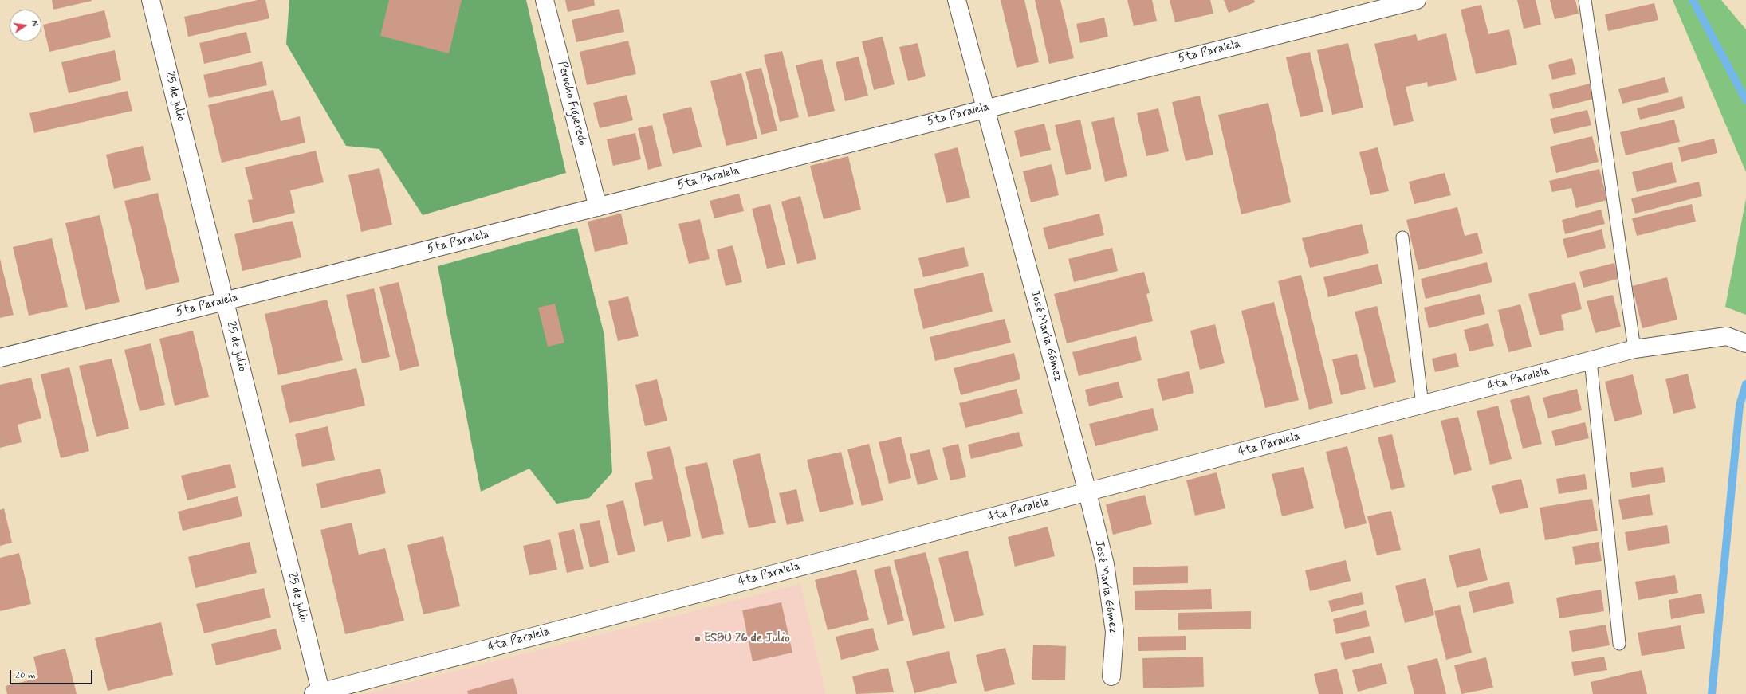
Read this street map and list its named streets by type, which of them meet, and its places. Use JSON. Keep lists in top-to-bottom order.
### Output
{
  "streets": {
    "street": [
      "5ta Paralela",
      "25 de julio",
      "Perucho Figueredo",
      "José María Gómez",
      "4ta Paralela"
    ]
  },
  "crossings": [
    ["5ta Paralela", "25 de julio"],
    ["5ta Paralela", "Perucho Figueredo"],
    ["5ta Paralela", "José María Gómez"],
    ["25 de julio", "4ta Paralela"],
    ["José María Gómez", "4ta Paralela"]
  ],
  "places": ["ESBU 26 de Julio"],
  "scale_bar": "20 m",
  "north": "right"
}
